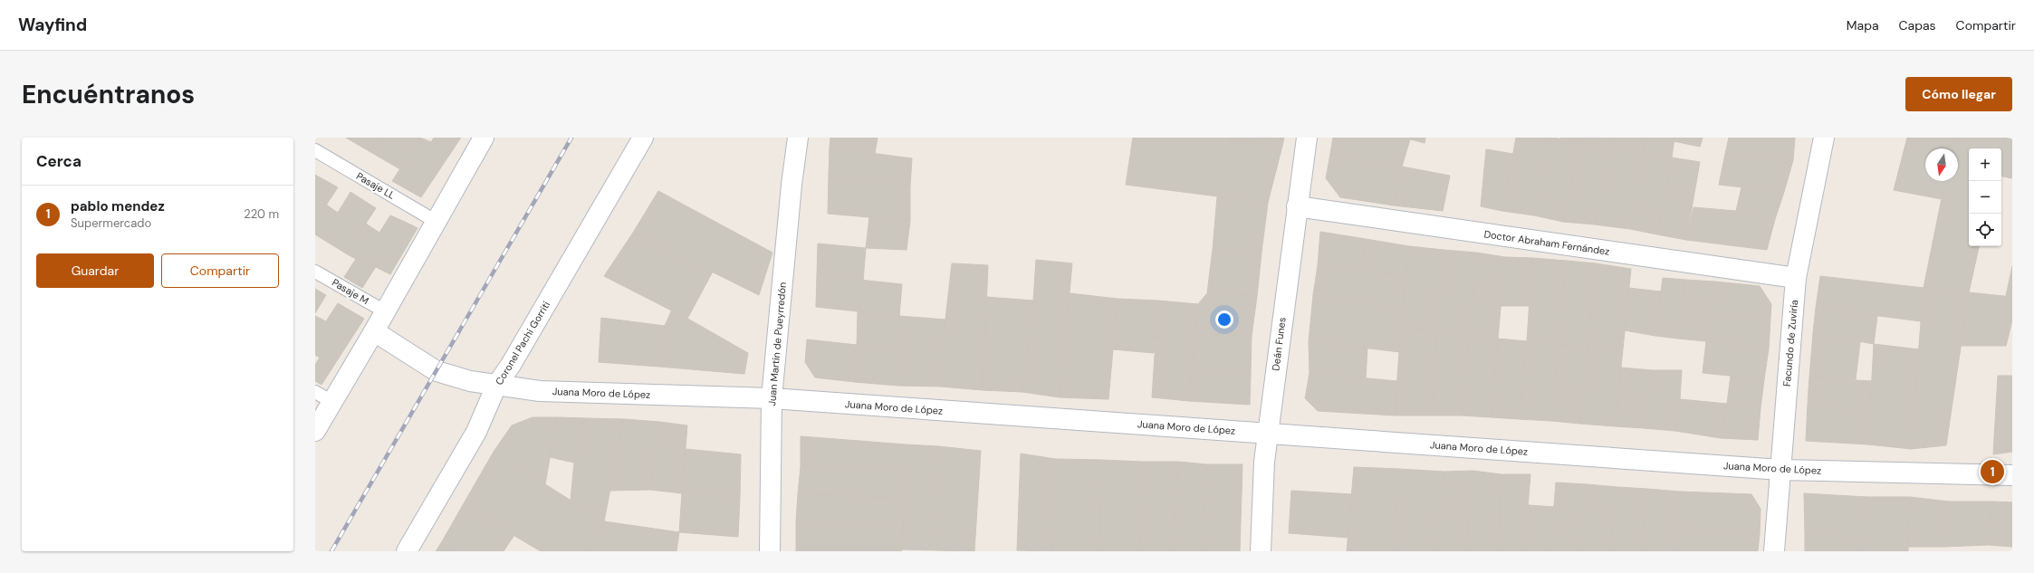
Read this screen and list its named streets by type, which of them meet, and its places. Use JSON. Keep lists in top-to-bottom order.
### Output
{
  "streets": {
    "street": [
      "Doctor Abraham Fernández",
      "Coronel Pachi Gorriti",
      "Facundo de Zuviría",
      "Juan Martín de Pueyrredón",
      "Deán Funes",
      "Juana Moro de López"
    ],
    "lane": ["Pasaje LL", "Pasaje M"]
  },
  "crossings": [
    ["Doctor Abraham Fernández", "Facundo de Zuviría"],
    ["Doctor Abraham Fernández", "Deán Funes"],
    ["Coronel Pachi Gorriti", "Juana Moro de López"],
    ["Facundo de Zuviría", "Juana Moro de López"],
    ["Juan Martín de Pueyrredón", "Juana Moro de López"],
    ["Deán Funes", "Juana Moro de López"]
  ],
  "north": "bottom",
  "page": {
    "header": "Wayfind",
    "nav": ["Mapa", "Capas", "Compartir"],
    "buttons": [
      "Cómo llegar",
      ["Guardar", "Compartir"]
    ],
    "title": "Encuéntranos",
    "heading": "Cerca",
    "map_buttons": ["+", "−"],
    "list": [
      {
        "mark": "1",
        "name": "pablo mendez",
        "note": "Supermercado",
        "value": "220 m"
      }
    ],
    "pins": "1"
  }
}
